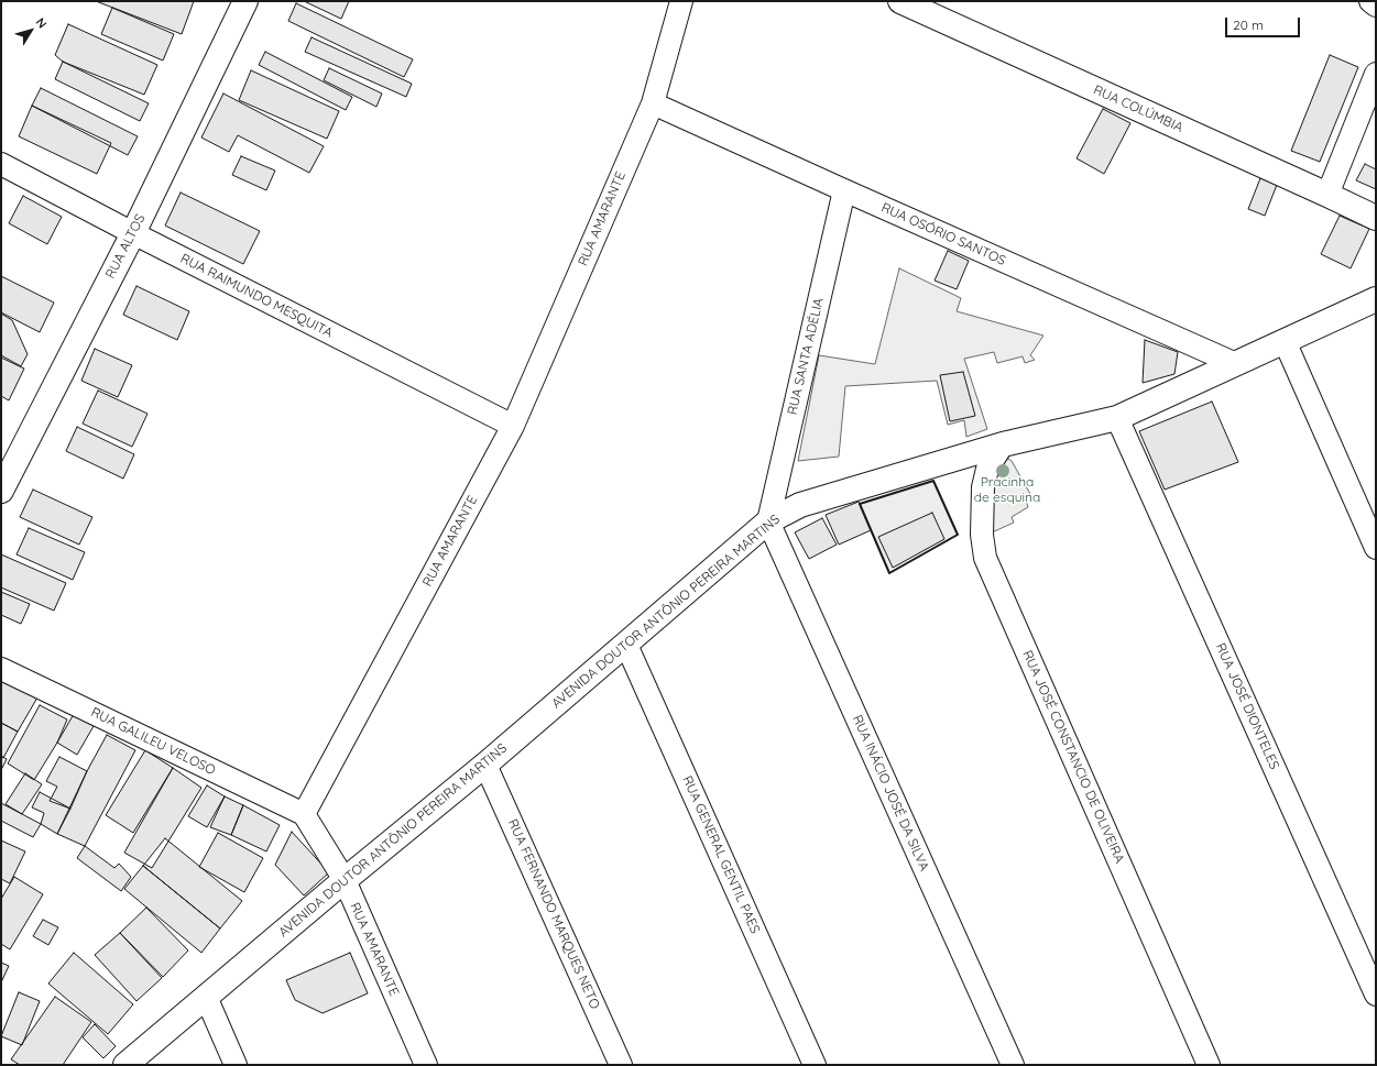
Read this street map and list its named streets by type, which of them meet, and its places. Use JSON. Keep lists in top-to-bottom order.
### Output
{
  "streets": {
    "street": [
      "RUA COLÚMBIA",
      "RUA AMARANTE",
      "RUA OSÓRIO SANTOS",
      "RUA ALTOS",
      "RUA RAIMUNDO MESQUITA",
      "RUA SANTA ADÉLIA",
      "AVENIDA DOUTOR ANTÔNIO PEREIRA MARTINS",
      "RUA JOSÉ DIONTELES",
      "RUA GALILEU VELOSO",
      "RUA JOSÉ CONSTANCIO DE OLIVEIRA",
      "RUA INÁCIO JOSÉ DA SILVA",
      "RUA GENERAL GENTIL PAES",
      "RUA FERNANDO MARQUES NETO"
    ]
  },
  "crossings": [
    ["RUA AMARANTE", "RUA OSÓRIO SANTOS"],
    ["RUA AMARANTE", "RUA RAIMUNDO MESQUITA"],
    ["RUA AMARANTE", "AVENIDA DOUTOR ANTÔNIO PEREIRA MARTINS"],
    ["RUA AMARANTE", "RUA GALILEU VELOSO"],
    ["RUA OSÓRIO SANTOS", "RUA SANTA ADÉLIA"],
    ["RUA OSÓRIO SANTOS", "AVENIDA DOUTOR ANTÔNIO PEREIRA MARTINS"],
    ["RUA ALTOS", "RUA RAIMUNDO MESQUITA"],
    ["RUA SANTA ADÉLIA", "AVENIDA DOUTOR ANTÔNIO PEREIRA MARTINS"],
    ["RUA SANTA ADÉLIA", "RUA INÁCIO JOSÉ DA SILVA"],
    ["AVENIDA DOUTOR ANTÔNIO PEREIRA MARTINS", "RUA JOSÉ DIONTELES"],
    ["AVENIDA DOUTOR ANTÔNIO PEREIRA MARTINS", "RUA JOSÉ CONSTANCIO DE OLIVEIRA"],
    ["AVENIDA DOUTOR ANTÔNIO PEREIRA MARTINS", "RUA INÁCIO JOSÉ DA SILVA"],
    ["AVENIDA DOUTOR ANTÔNIO PEREIRA MARTINS", "RUA GENERAL GENTIL PAES"],
    ["AVENIDA DOUTOR ANTÔNIO PEREIRA MARTINS", "RUA FERNANDO MARQUES NETO"]
  ],
  "parks": ["Pracinha de esquina"],
  "scale_bar": "20 m",
  "north": "top right"
}
